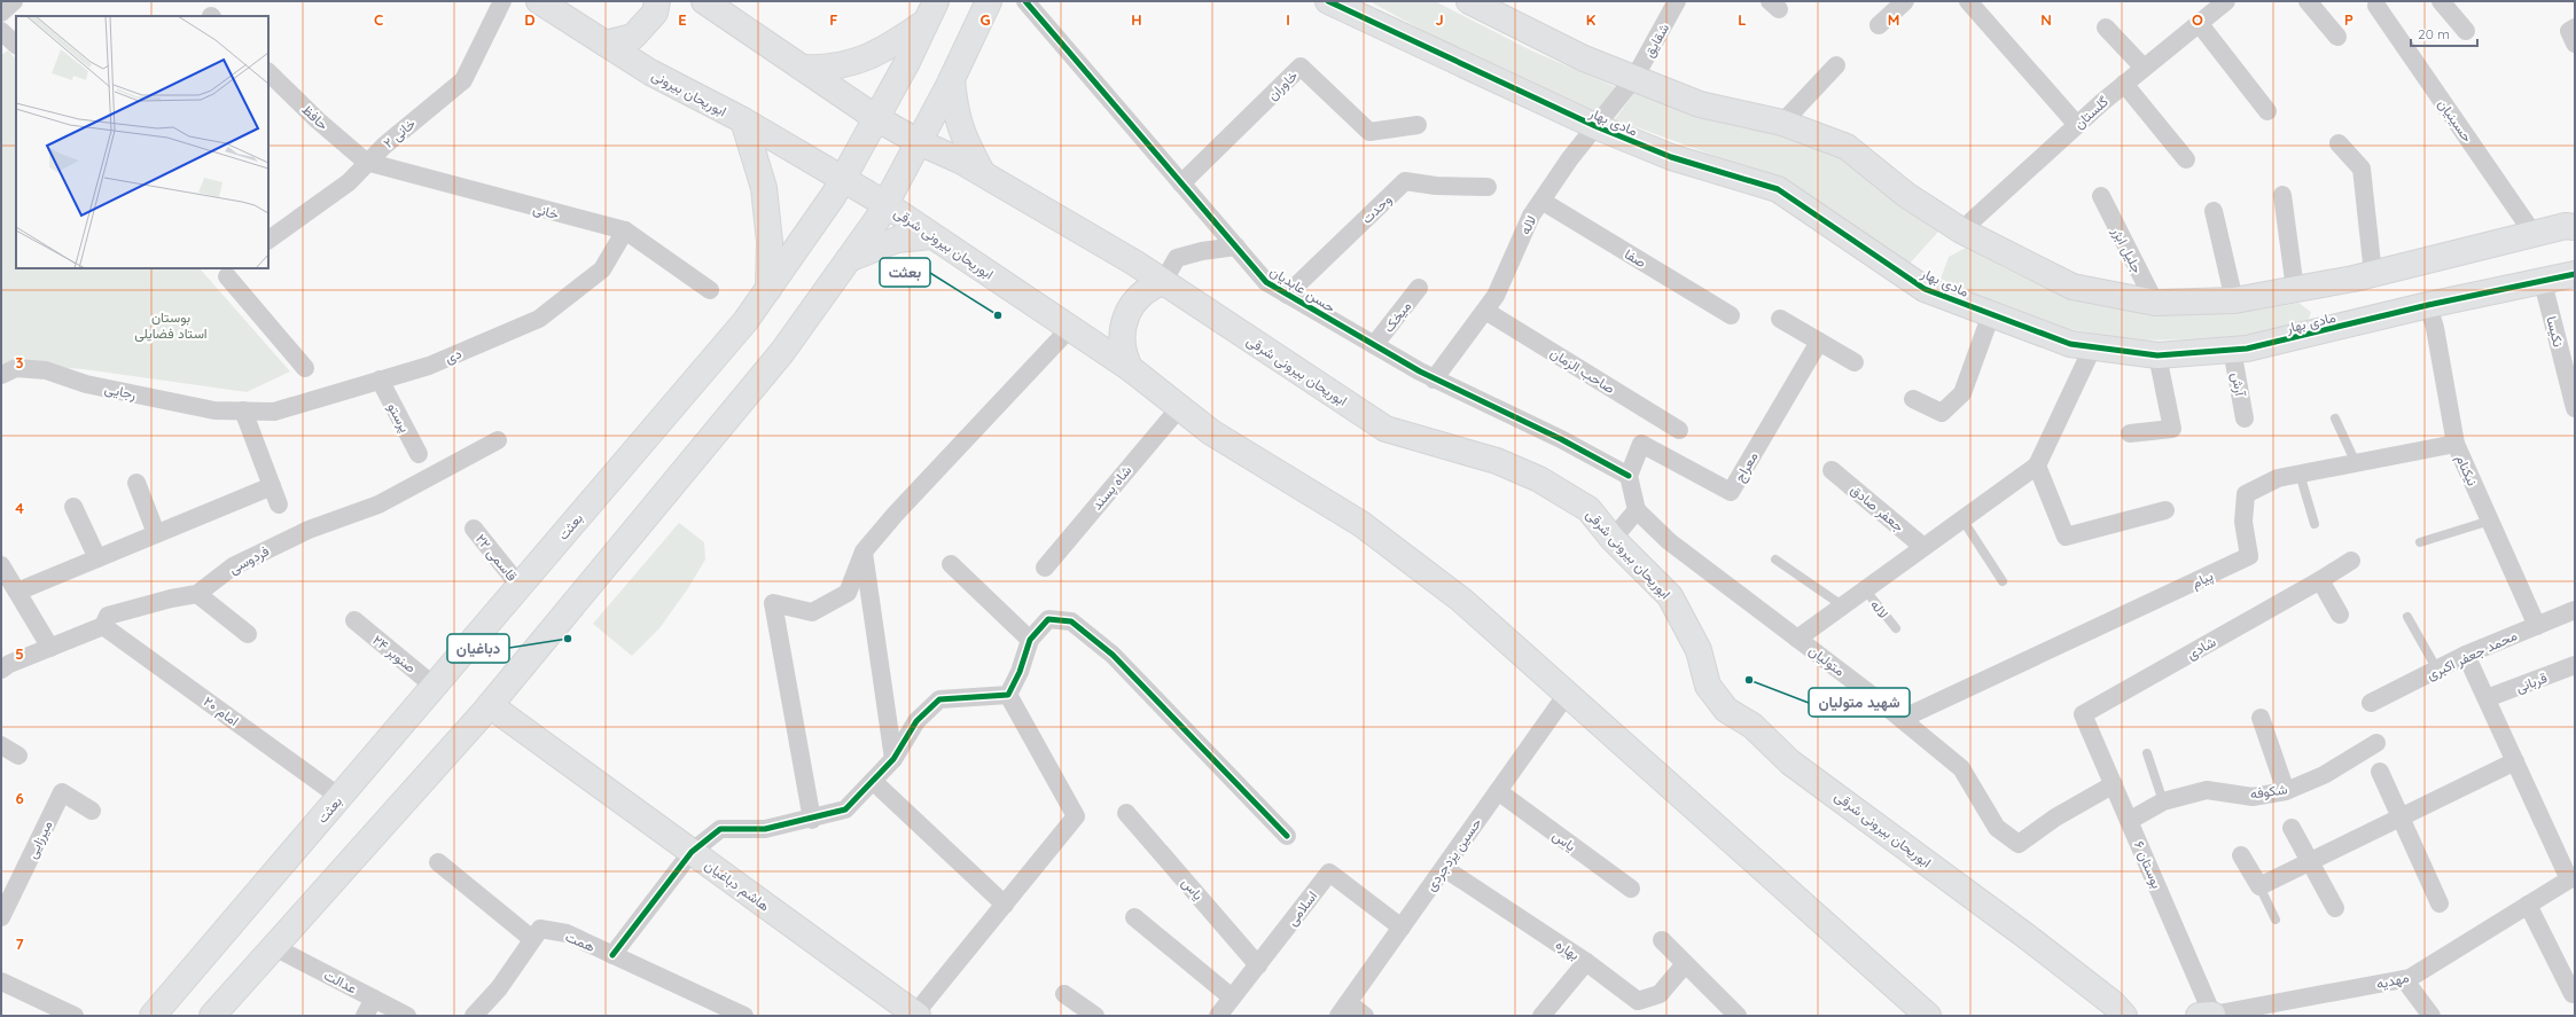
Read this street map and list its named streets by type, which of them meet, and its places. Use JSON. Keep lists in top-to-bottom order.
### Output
{
  "streets": {
    "main road": [
      "ابوریحان بیرونی",
      "مادی بهار",
      "ابوریحان بیرونی شرقی",
      "بعثت",
      "هاشم دباغیان"
    ],
    "street": [
      "شقایق",
      "خاوران",
      "گلستان",
      "حافظ",
      "حسینیان",
      "خانی ۲",
      "وحدت",
      "خانی",
      "لاله",
      "جلیل ابژر",
      "صفا",
      "حسن عابدیان",
      "میخک",
      "نکیسا",
      "دی",
      "صاحب الزمان",
      "آرش",
      "رجایی",
      "پرستو",
      "معراج",
      "نیکنام",
      "شاه پسند",
      "جعفر صادق",
      "قاسمی ۲۲",
      "فردوسی",
      "پیام",
      "شادی",
      "صنوبر ۲۴",
      "محمد جعفر اکبری",
      "متولیان",
      "قربانی",
      "امام ۲۰",
      "شکوفه",
      "میرزایی",
      "یاس",
      "حسین یزدجردی",
      "بوستان ۶",
      "اسلامی",
      "همت",
      "بهاره",
      "مهدیه",
      "عدالت"
    ]
  },
  "crossings": [
    ["شقایق", "لاله"],
    ["خاوران", "حسن عابدیان"],
    ["ابوریحان بیرونی", "ابوریحان بیرونی شرقی"],
    ["ابوریحان بیرونی", "بعثت"],
    ["حافظ", "خانی ۲"],
    ["حافظ", "خانی"],
    ["مادی بهار", "لاله"],
    ["مادی بهار", "نکیسا"],
    ["مادی بهار", "آرش"],
    ["مادی بهار", "نیکنام"],
    ["خانی ۲", "خانی"],
    ["وحدت", "حسن عابدیان"],
    ["خانی", "دی"],
    ["لاله", "صفا"],
    ["لاله", "حسن عابدیان"],
    ["لاله", "صاحب الزمان"],
    ["ابوریحان بیرونی شرقی", "شاه پسند"],
    ["ابوریحان بیرونی شرقی", "بعثت"],
    ["ابوریحان بیرونی شرقی", "حسین یزدجردی"],
    ["حسن عابدیان", "میخک"],
    ["حسن عابدیان", "معراج"],
    ["دی", "رجایی"],
    ["دی", "پرستو"],
    ["نیکنام", "پیام"],
    ["نیکنام", "محمد جعفر اکبری"],
    ["بعثت", "قاسمی ۲۲"],
    ["بعثت", "صنوبر ۲۴"],
    ["بعثت", "امام ۲۰"],
    ["فردوسی", "امام ۲۰"],
    ["پیام", "متولیان"],
    ["شادی", "بوستان ۶"],
    ["متولیان", "بوستان ۶"],
    ["شکوفه", "بوستان ۶"],
    ["یاس", "حسین یزدجردی"],
    ["یاس", "اسلامی"],
    ["حسین یزدجردی", "اسلامی"],
    ["حسین یزدجردی", "بهاره"],
    ["بوستان ۶", "مهدیه"]
  ],
  "parks": ["بوستان استاد فضایلی"],
  "places": ["بعثت", "دباغیان", "شهید متولیان"],
  "scale_bar": "20 m",
  "grid": {
    "columns": [
      "C",
      "D",
      "E",
      "F",
      "G",
      "H",
      "I",
      "J",
      "K",
      "L",
      "M",
      "N",
      "O",
      "P"
    ],
    "rows": [
      "3",
      "4",
      "5",
      "6",
      "7"
    ]
  }
}
